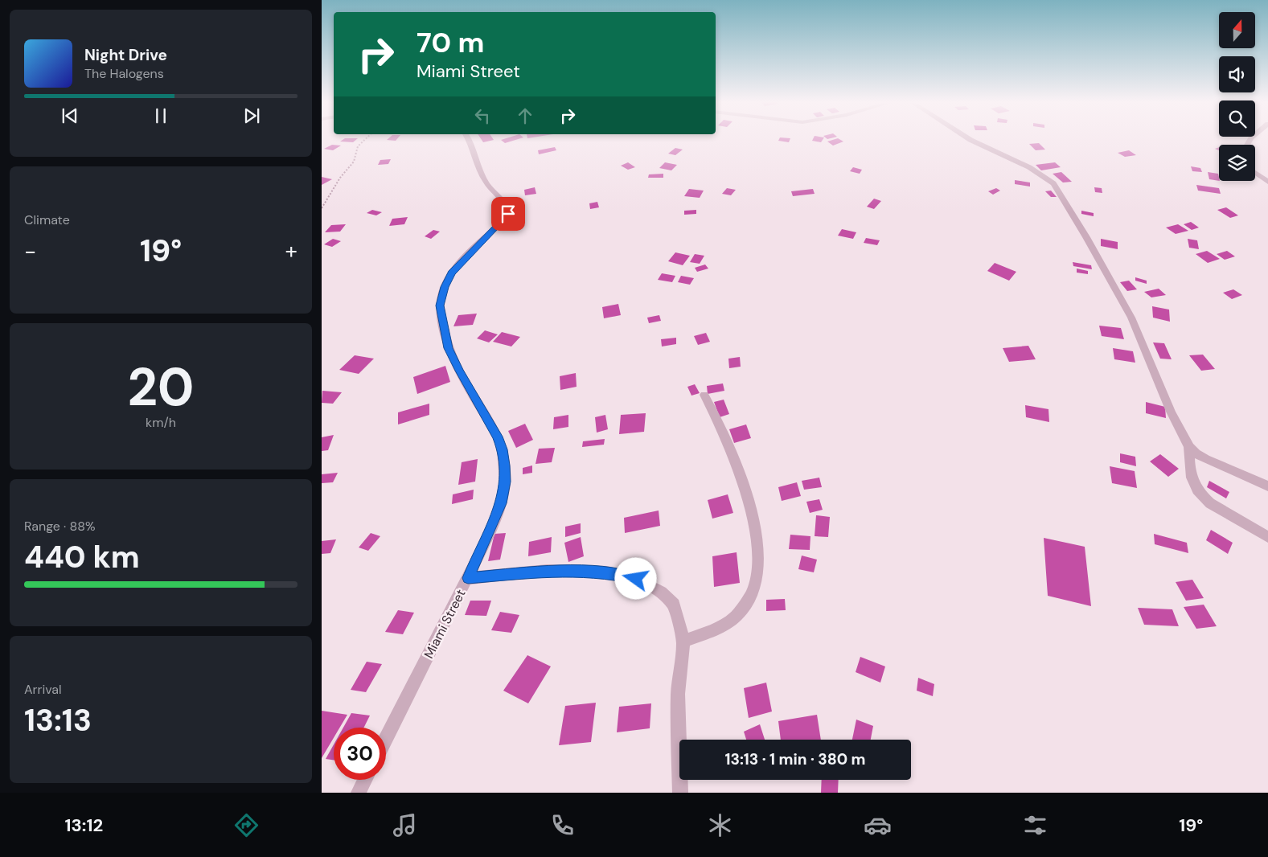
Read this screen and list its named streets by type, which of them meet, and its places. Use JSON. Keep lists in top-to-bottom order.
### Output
{
  "streets": {
    "street": ["Miami Street"]
  },
  "north": "top",
  "page": {
    "turn": ["70 m", "Miami Street"],
    "song": ["Night Drive", "The Halogens"],
    "tile": [
      "Climate",
      ["20", "km/h"],
      ["Range · 88%", "440 km"],
      ["Arrival", "13:13"]
    ],
    "heat": ["−", "19°", "+"],
    "limit": "30",
    "trip": "13:13 · 1 min · 380 m",
    "tabs": ["13:12", "19°"]
  }
}
